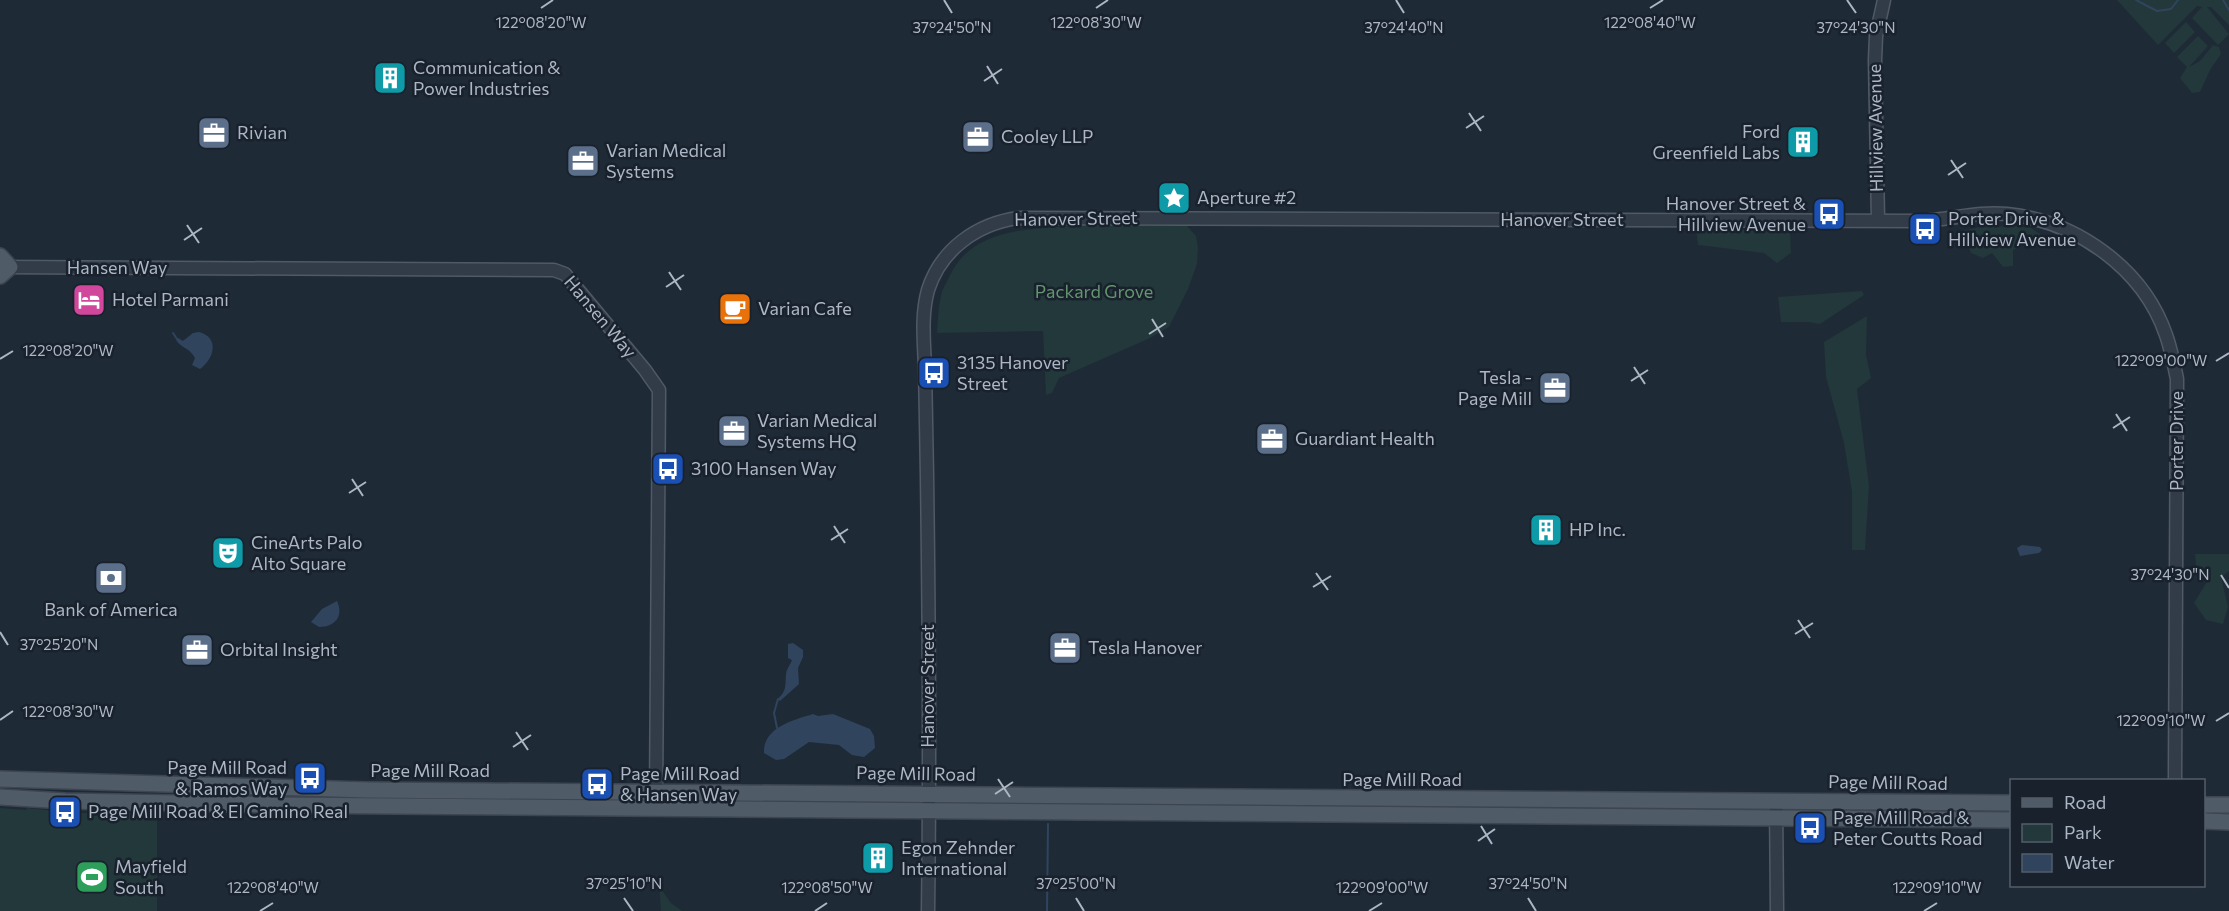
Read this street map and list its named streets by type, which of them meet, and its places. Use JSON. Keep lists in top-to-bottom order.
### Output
{
  "streets": {
    "main road": ["Page Mill Road"],
    "street": [
      "Hillview Avenue",
      "Hanover Street",
      "Hansen Way",
      "Porter Drive"
    ]
  },
  "crossings": [
    ["Hillview Avenue", "Hanover Street"],
    ["Hillview Avenue", "Porter Drive"],
    ["Hanover Street", "Porter Drive"],
    ["Hanover Street", "Page Mill Road"],
    ["Hansen Way", "Page Mill Road"]
  ],
  "parks": ["Packard Grove"],
  "places": {
    "building": [
      "Communication & Power Industries",
      "Ford Greenfield Labs",
      "HP Inc.",
      "Egon Zehnder International"
    ],
    "office": [
      "Rivian",
      "Cooley LLP",
      "Varian Medical Systems",
      "Tesla - Page Mill",
      "Varian Medical Systems HQ",
      "Guardiant Health",
      "Tesla Hanover",
      "Orbital Insight"
    ],
    "place": ["Aperture #2"],
    "bus stop": [
      "Hanover Street & Hillview Avenue",
      "Porter Drive & Hillview Avenue",
      "3135 Hanover Street",
      "3100 Hansen Way",
      "Page Mill Road & Ramos Way",
      "Page Mill Road & Hansen Way",
      "Page Mill Road & El Camino Real",
      "Page Mill Road & Peter Coutts Road"
    ],
    "hotel": ["Hotel Parmani"],
    "cafe": ["Varian Cafe"],
    "theatre": ["CineArts Palo Alto Square"],
    "bank": ["Bank of America"],
    "sports": ["Mayfield South"]
  },
  "legend": ["Road", "Park", "Water"],
  "coordinates": [
    "122°08'20\"W",
    "122°08'30\"W",
    "122°08'40\"W",
    "37°24'50\"N",
    "37°24'40\"N",
    "37°24'30\"N",
    "122°09'00\"W",
    "37°25'20\"N",
    "122°09'10\"W",
    "37°25'10\"N",
    "37°25'00\"N",
    "122°08'50\"W"
  ]
}
